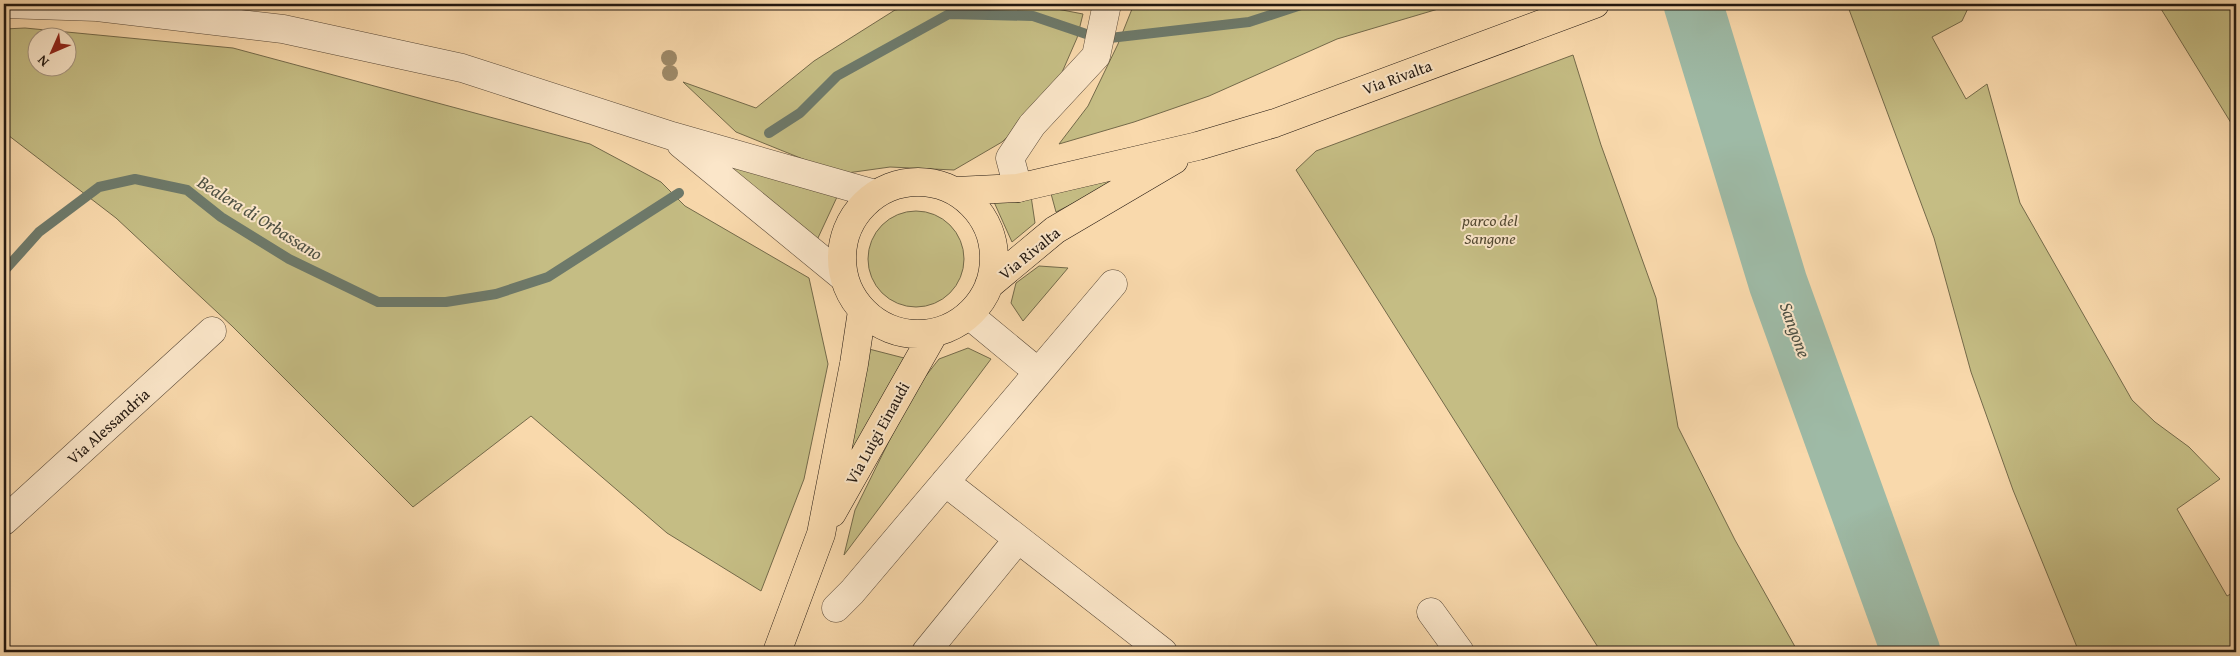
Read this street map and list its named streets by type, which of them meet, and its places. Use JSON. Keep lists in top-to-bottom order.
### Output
{
  "streets": {
    "main road": ["Via Rivalta", "Via Luigi Einaudi"],
    "street": ["Via Alessandria"]
  },
  "crossings": [
    ["Via Rivalta", "Via Luigi Einaudi"]
  ],
  "water": ["Bealera di Orbassano", "Sangone"],
  "parks": ["parco del Sangone"],
  "north": "bottom left"
}
